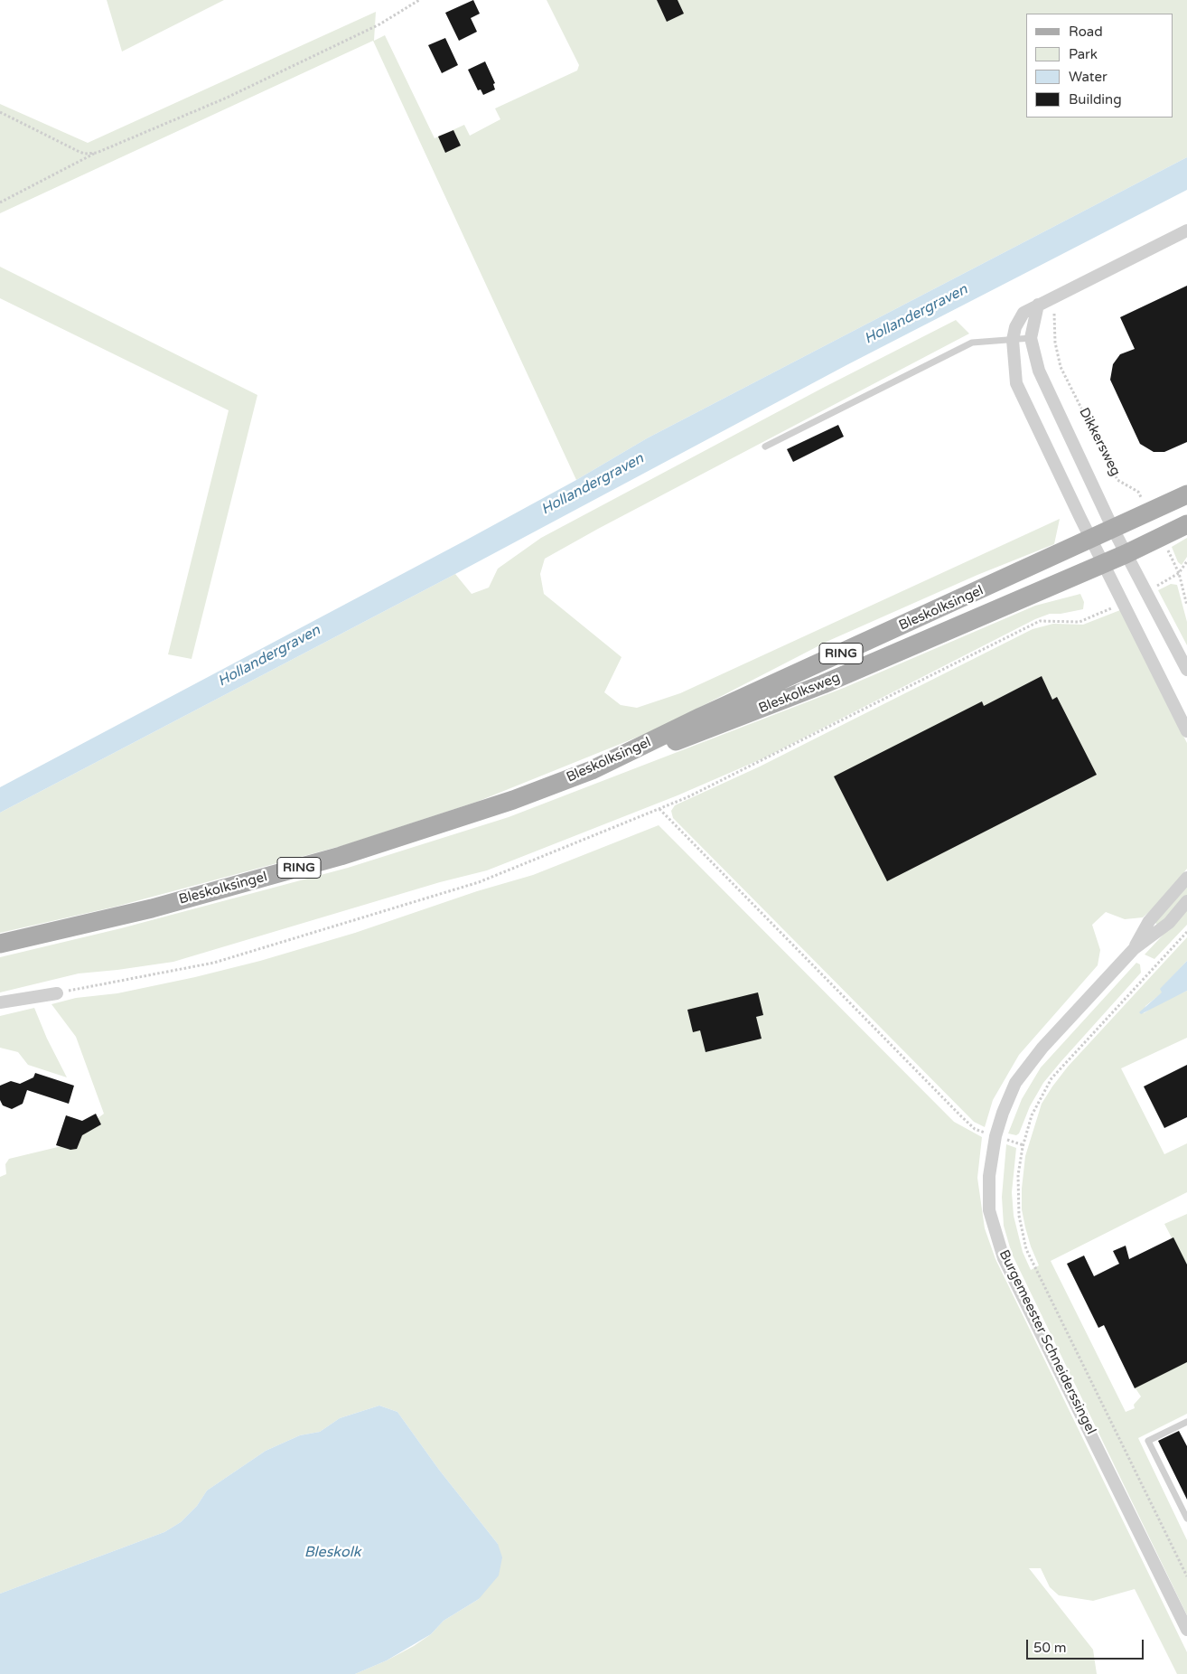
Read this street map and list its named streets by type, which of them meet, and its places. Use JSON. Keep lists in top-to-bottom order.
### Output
{
  "streets": {
    "main road": ["Bleskolksingel", "RING", "Bleskolksweg"],
    "street": ["Dikkersweg", "Burgemeester Schneiderssingel"]
  },
  "crossings": [
    ["Dikkersweg", "Bleskolksingel"],
    ["Bleskolksingel", "Bleskolksweg"],
    ["RING", "Bleskolksweg"]
  ],
  "water": ["Hollandergraven", "Bleskolk"],
  "legend": [
    "Road",
    "Park",
    "Water",
    "Building"
  ],
  "scale_bar": "50 m"
}
